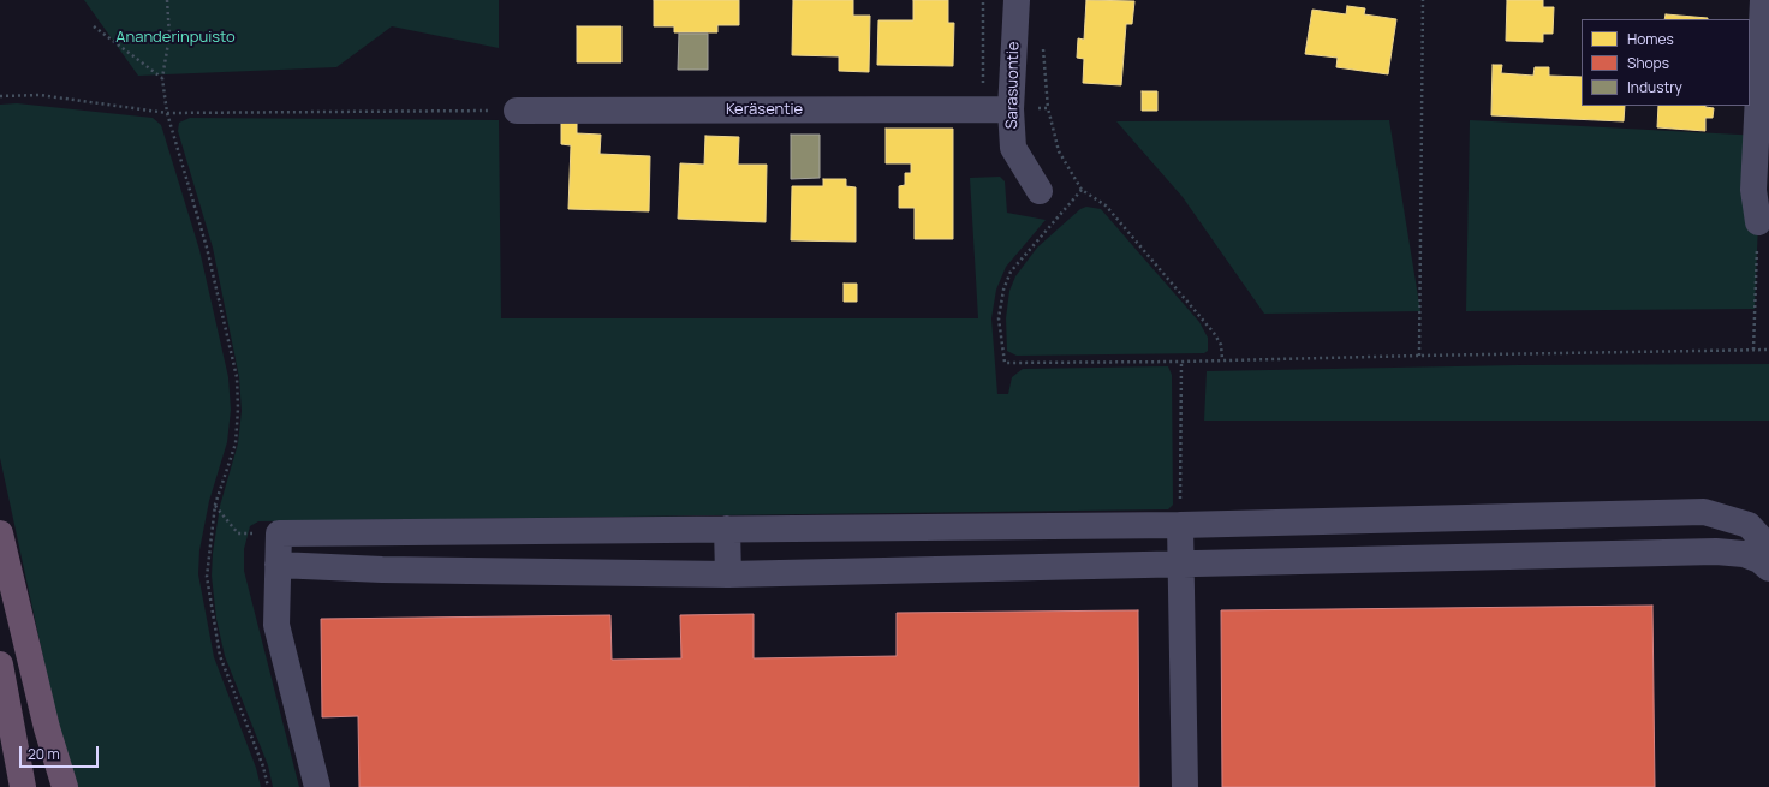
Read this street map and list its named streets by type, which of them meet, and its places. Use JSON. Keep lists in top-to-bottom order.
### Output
{
  "streets": {
    "street": ["Sarasuontie", "Keräsentie"]
  },
  "crossings": [
    ["Sarasuontie", "Keräsentie"]
  ],
  "parks": ["Ananderinpuisto"],
  "legend": ["Homes", "Shops", "Industry"],
  "scale_bar": "20 m"
}
